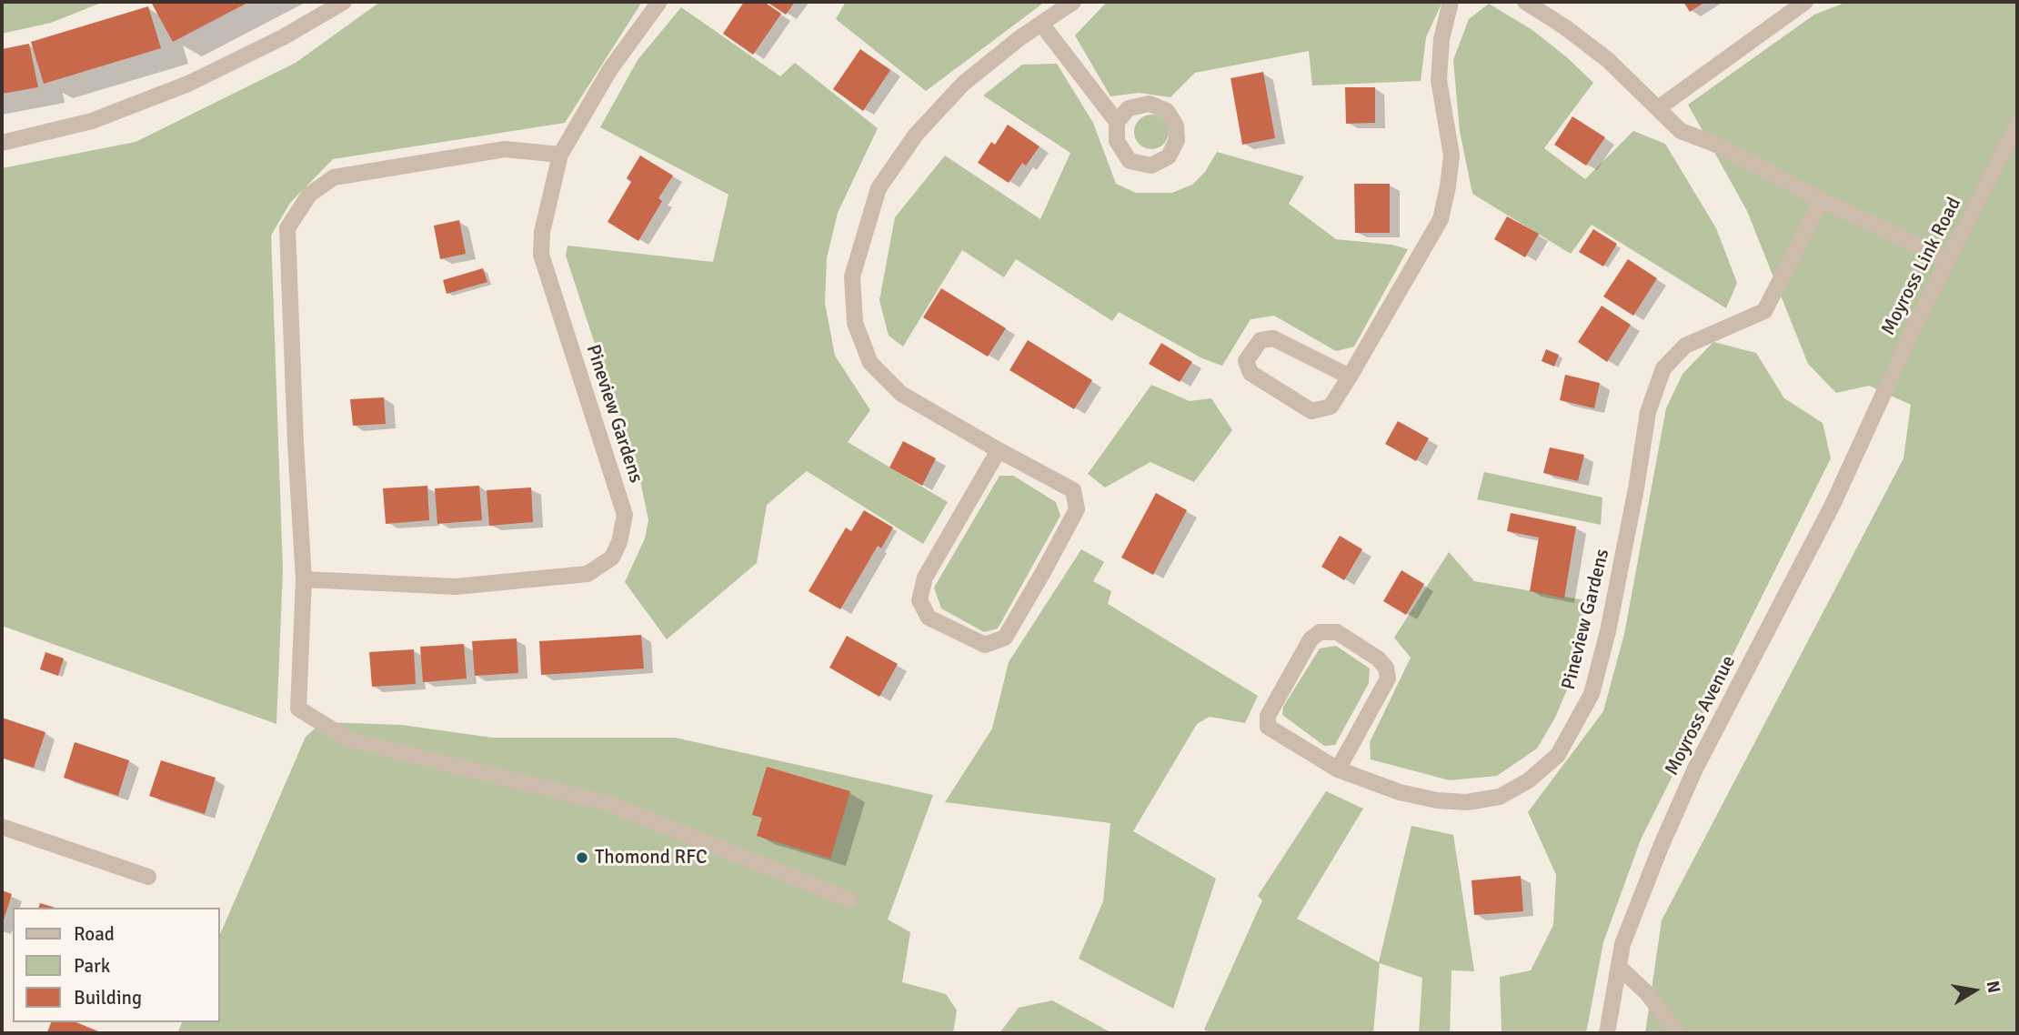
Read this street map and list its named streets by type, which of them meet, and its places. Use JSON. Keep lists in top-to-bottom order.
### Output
{
  "streets": {
    "street": ["Moyross Link Road", "Pineview Gardens", "Moyross Avenue"]
  },
  "crossings": [
    ["Moyross Link Road", "Moyross Avenue"]
  ],
  "places": ["Thomond RFC"],
  "legend": ["Road", "Park", "Building"],
  "north": "right"
}
